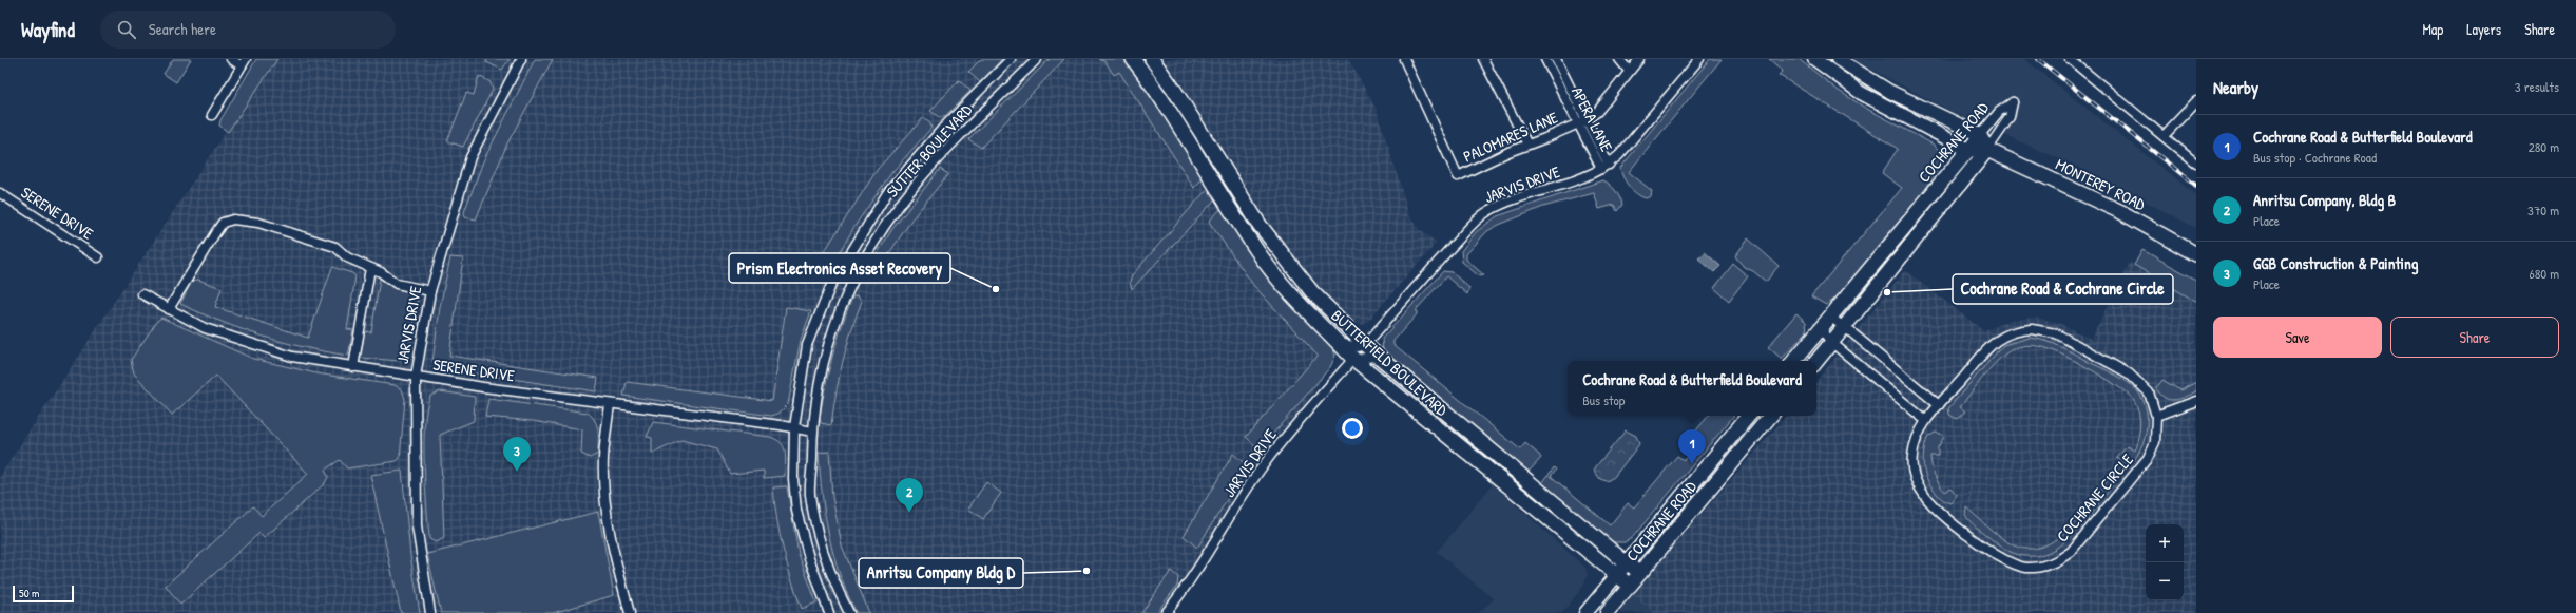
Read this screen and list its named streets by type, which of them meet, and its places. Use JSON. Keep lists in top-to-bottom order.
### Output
{
  "streets": {
    "main road": ["COCHRANE ROAD", "MONTEREY ROAD", "BUTTERFIELD BOULEVARD"],
    "street": [
      "APERA LANE",
      "PALOMARES LANE",
      "SUTTER BOULEVARD",
      "JARVIS DRIVE",
      "SERENE DRIVE",
      "COCHRANE CIRCLE"
    ]
  },
  "crossings": [
    ["APERA LANE", "PALOMARES LANE"],
    ["APERA LANE", "JARVIS DRIVE"],
    ["COCHRANE ROAD", "MONTEREY ROAD"],
    ["COCHRANE ROAD", "BUTTERFIELD BOULEVARD"],
    ["SUTTER BOULEVARD", "SERENE DRIVE"],
    ["JARVIS DRIVE", "SERENE DRIVE"],
    ["JARVIS DRIVE", "BUTTERFIELD BOULEVARD"]
  ],
  "places": ["Prism Electronics Asset Recovery", "Cochrane Road & Cochrane Circle", "Anritsu Company Bldg D"],
  "scale_bar": "50 m",
  "page": {
    "header": "Wayfind",
    "search": "Search here",
    "nav": ["Map", "Layers", "Share"],
    "heading": ["Nearby", "3 results"],
    "list": [
      {
        "mark": "1",
        "name": "Cochrane Road & Butterfield Boulevard",
        "note": "Bus stop · Cochrane Road",
        "value": "280 m"
      },
      {
        "mark": "2",
        "name": "Anritsu Company, Bldg B",
        "note": "Place",
        "value": "370 m"
      },
      {
        "mark": "3",
        "name": "GGB Construction & Painting",
        "note": "Place",
        "value": "680 m"
      }
    ],
    "buttons": ["Save", "Share"],
    "popup": ["Cochrane Road & Butterfield Boulevard", "Bus stop"],
    "pins": ["1", "3", "2"],
    "map_buttons": ["+", "−"],
    "scale": "50 m"
  }
}
